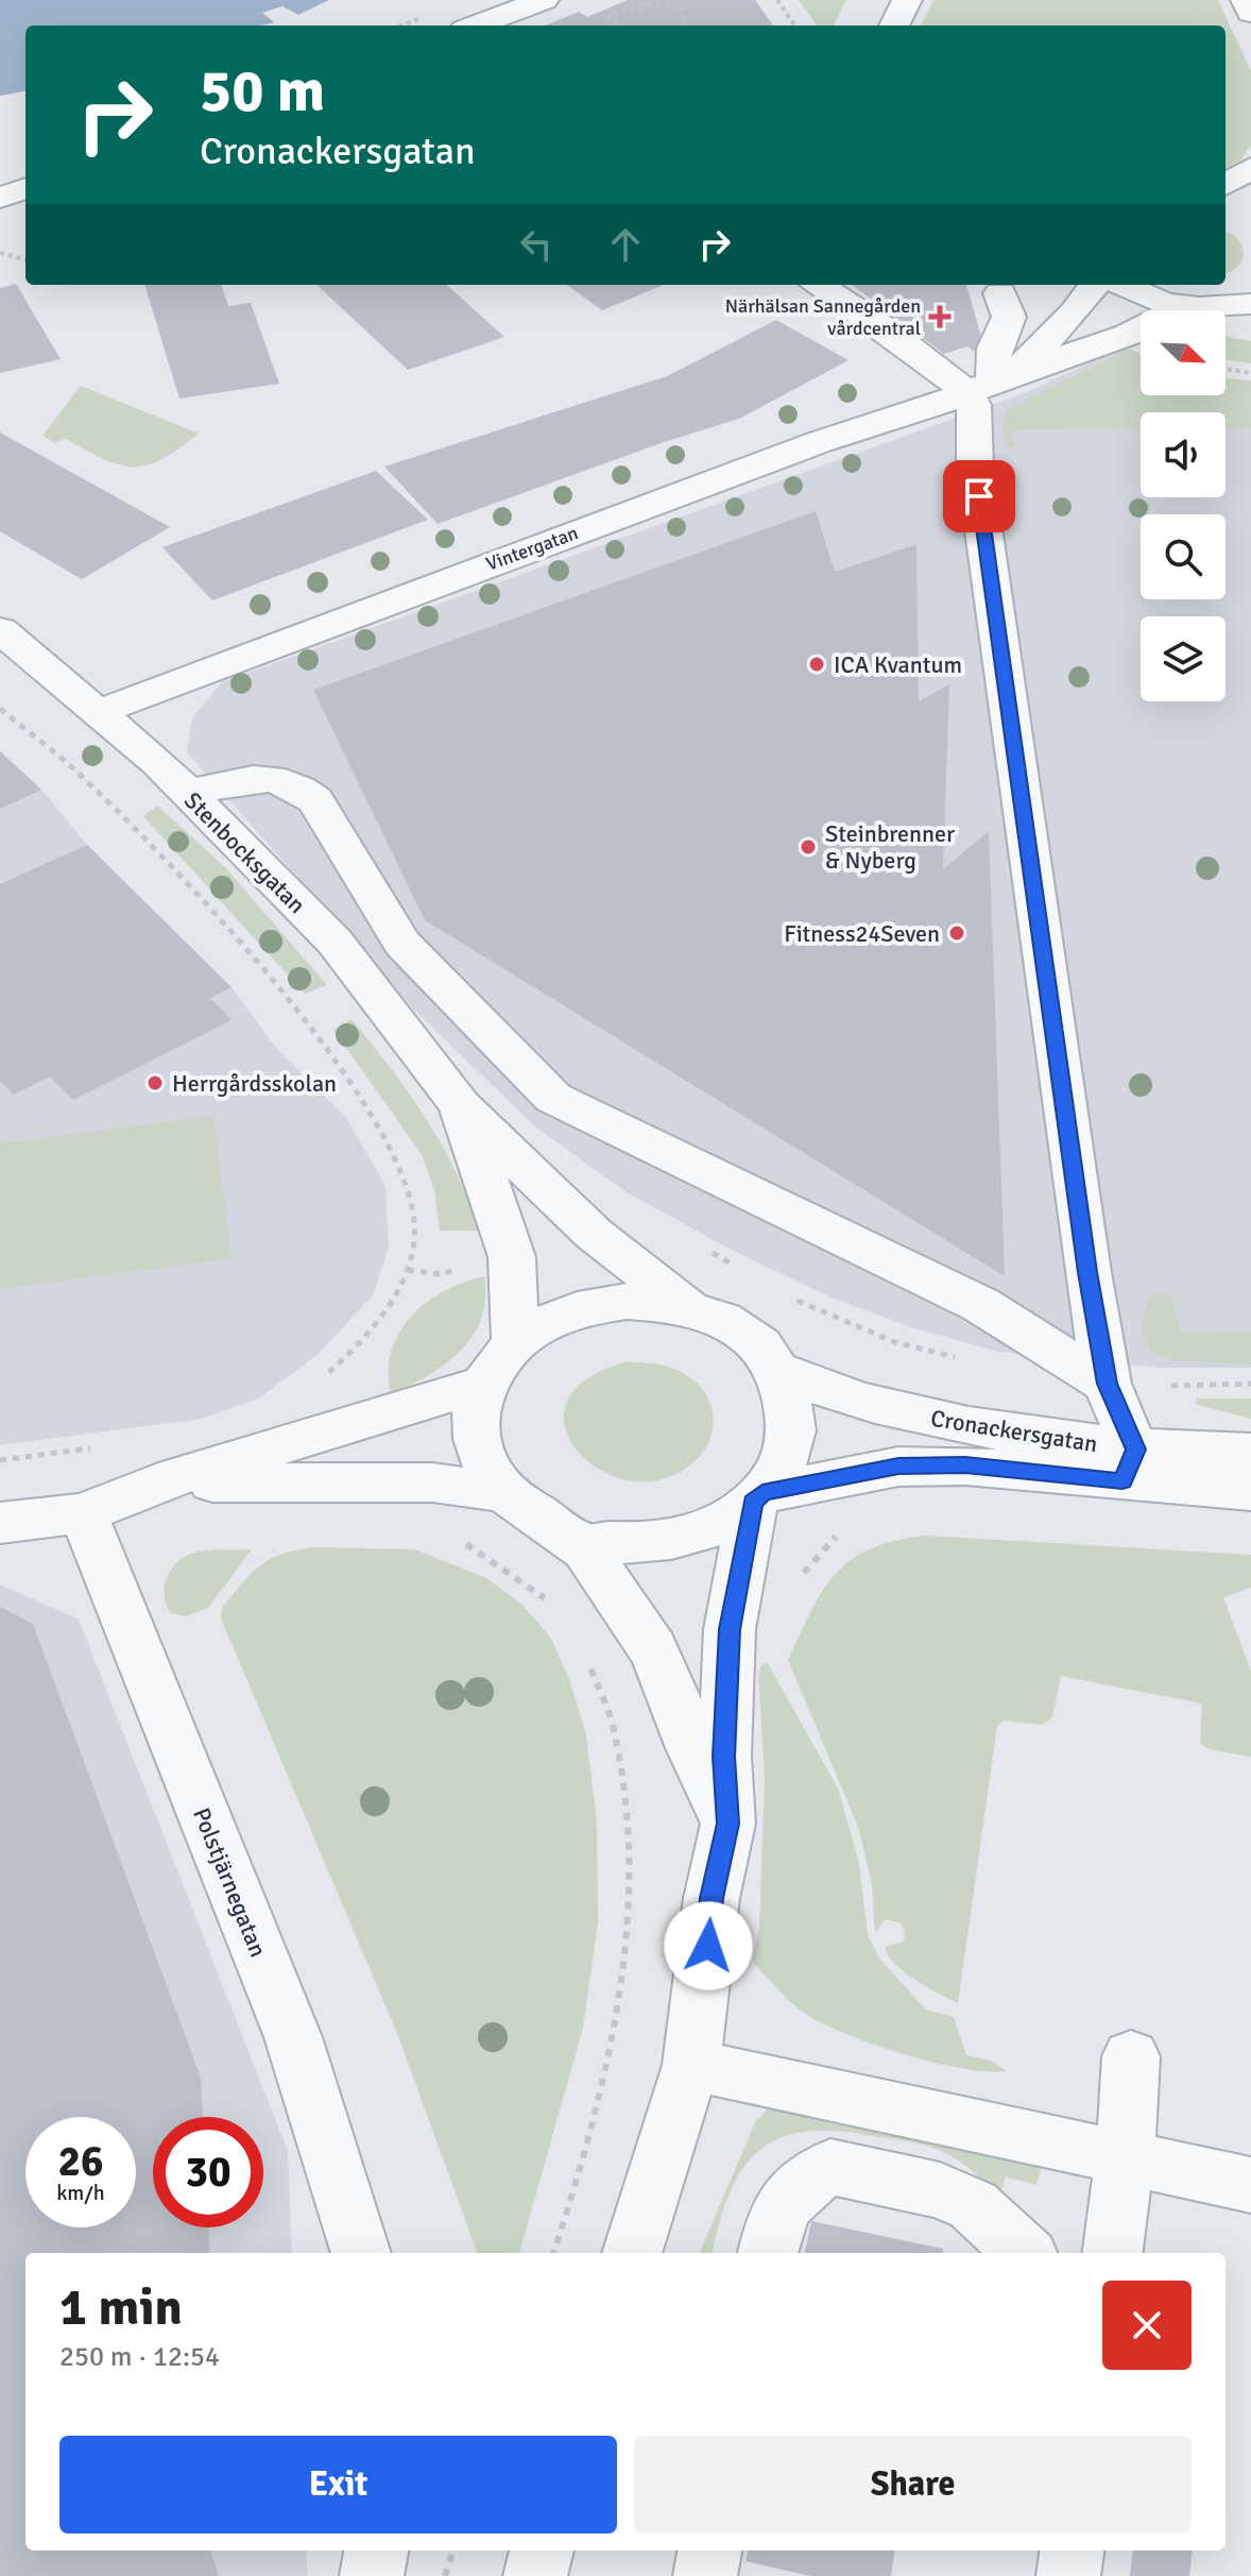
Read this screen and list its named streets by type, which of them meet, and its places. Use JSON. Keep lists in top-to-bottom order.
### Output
{
  "streets": {
    "street": [
      "Vintergatan",
      "Stenbocksgatan",
      "Cronackersgatan",
      "Polstjärnegatan"
    ]
  },
  "crossings": [
    ["Vintergatan", "Stenbocksgatan"],
    ["Stenbocksgatan", "Cronackersgatan"]
  ],
  "places": {
    "health": ["Närhälsan Sannegården vårdcentral"],
    "other": [
      "ICA Kvantum",
      "Steinbrenner & Nyberg",
      "Fitness24Seven",
      "Herrgårdsskolan"
    ]
  },
  "north": "bottom right",
  "page": {
    "turn": ["50 m", "Cronackersgatan"],
    "speed": "26 km/h",
    "limit": "30",
    "heading": ["1 min", "250 m · 12:54"],
    "buttons": ["Exit", "Share"]
  }
}
